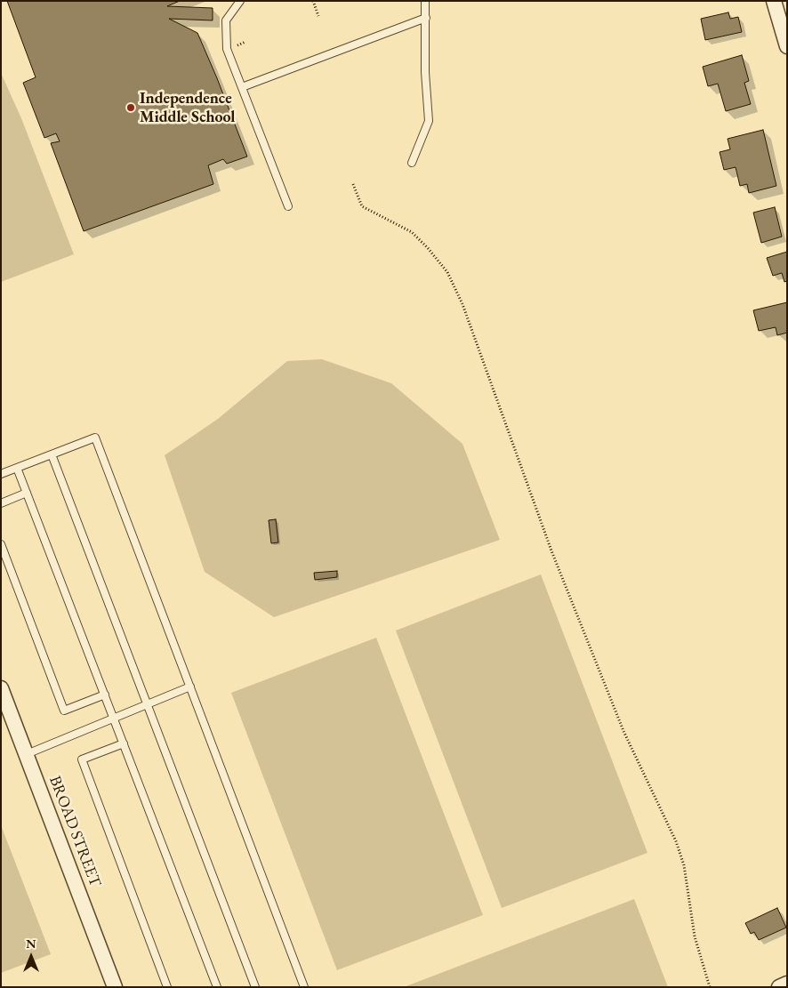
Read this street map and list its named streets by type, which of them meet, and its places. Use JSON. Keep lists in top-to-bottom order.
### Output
{
  "streets": {
    "street": ["BROAD STREET"]
  },
  "places": ["Independence Middle School"],
  "north": "top"
}
